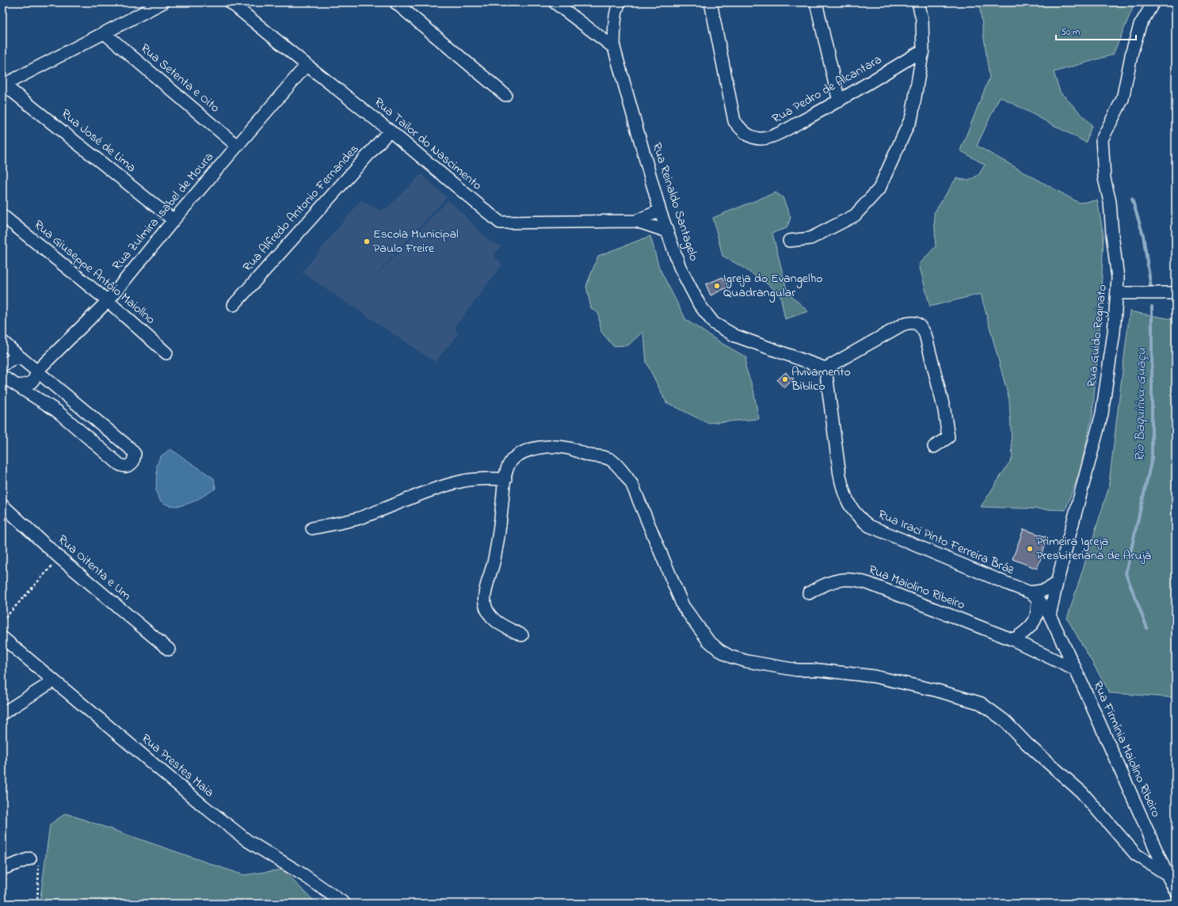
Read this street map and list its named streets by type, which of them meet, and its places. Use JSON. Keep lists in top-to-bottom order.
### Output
{
  "streets": {
    "street": [
      "Rua Setenta e Oito",
      "Rua Pedro de Alcantara",
      "Rua José de Lima",
      "Rua Tailor do Nascimento",
      "Rua Reinaldo Santagelo",
      "Rua Alfredo Antonio Fernandes",
      "Rua Zulmira Isabel de Moura",
      "Rua Giuseppe Antôio Maiollno",
      "Rua Guido Reginato",
      "Rua Iraci Pinto Ferreira Bráz",
      "Rua Oitenta e Um",
      "Rua Maiolino Ribeiro",
      "Rua Firmínia Maiolino Ribeiro",
      "Rua Prestes Maia"
    ]
  },
  "crossings": [
    ["Rua Setenta e Oito", "Rua Zulmira Isabel de Moura"],
    ["Rua José de Lima", "Rua Zulmira Isabel de Moura"],
    ["Rua Tailor do Nascimento", "Rua Reinaldo Santagelo"],
    ["Rua Tailor do Nascimento", "Rua Alfredo Antonio Fernandes"],
    ["Rua Tailor do Nascimento", "Rua Zulmira Isabel de Moura"],
    ["Rua Reinaldo Santagelo", "Rua Iraci Pinto Ferreira Bráz"],
    ["Rua Zulmira Isabel de Moura", "Rua Giuseppe Antôio Maiollno"],
    ["Rua Maiolino Ribeiro", "Rua Firmínia Maiolino Ribeiro"]
  ],
  "water": ["Rio Baquirivu-Guaçu"],
  "places": [
    "Escola Municipal Paulo Freire",
    "Igreja do Evangelho Quadrangular",
    "Avivamento Biblico",
    "Primeira Igreja Presbiteriana de Arujá"
  ],
  "scale_bar": "50 m"
}
